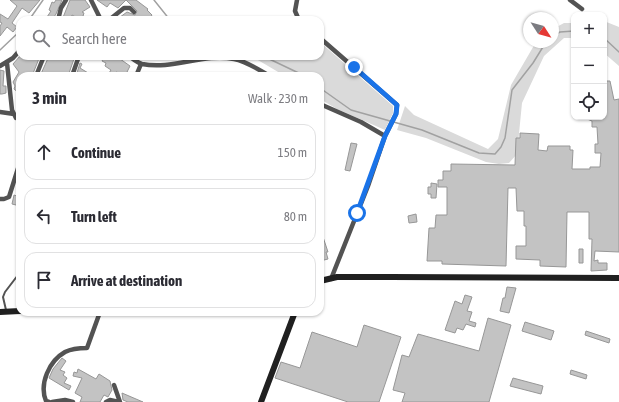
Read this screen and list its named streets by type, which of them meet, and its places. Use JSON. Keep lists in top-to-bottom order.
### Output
{
  "north": "bottom right",
  "page": {
    "map_buttons": ["+", "−"],
    "search": "Search here",
    "heading": ["3 min", "Walk · 230 m"],
    "list": [
      ["Continue", "150 m"],
      ["Turn left", "80 m"],
      "Arrive at destination"
    ]
  }
}
